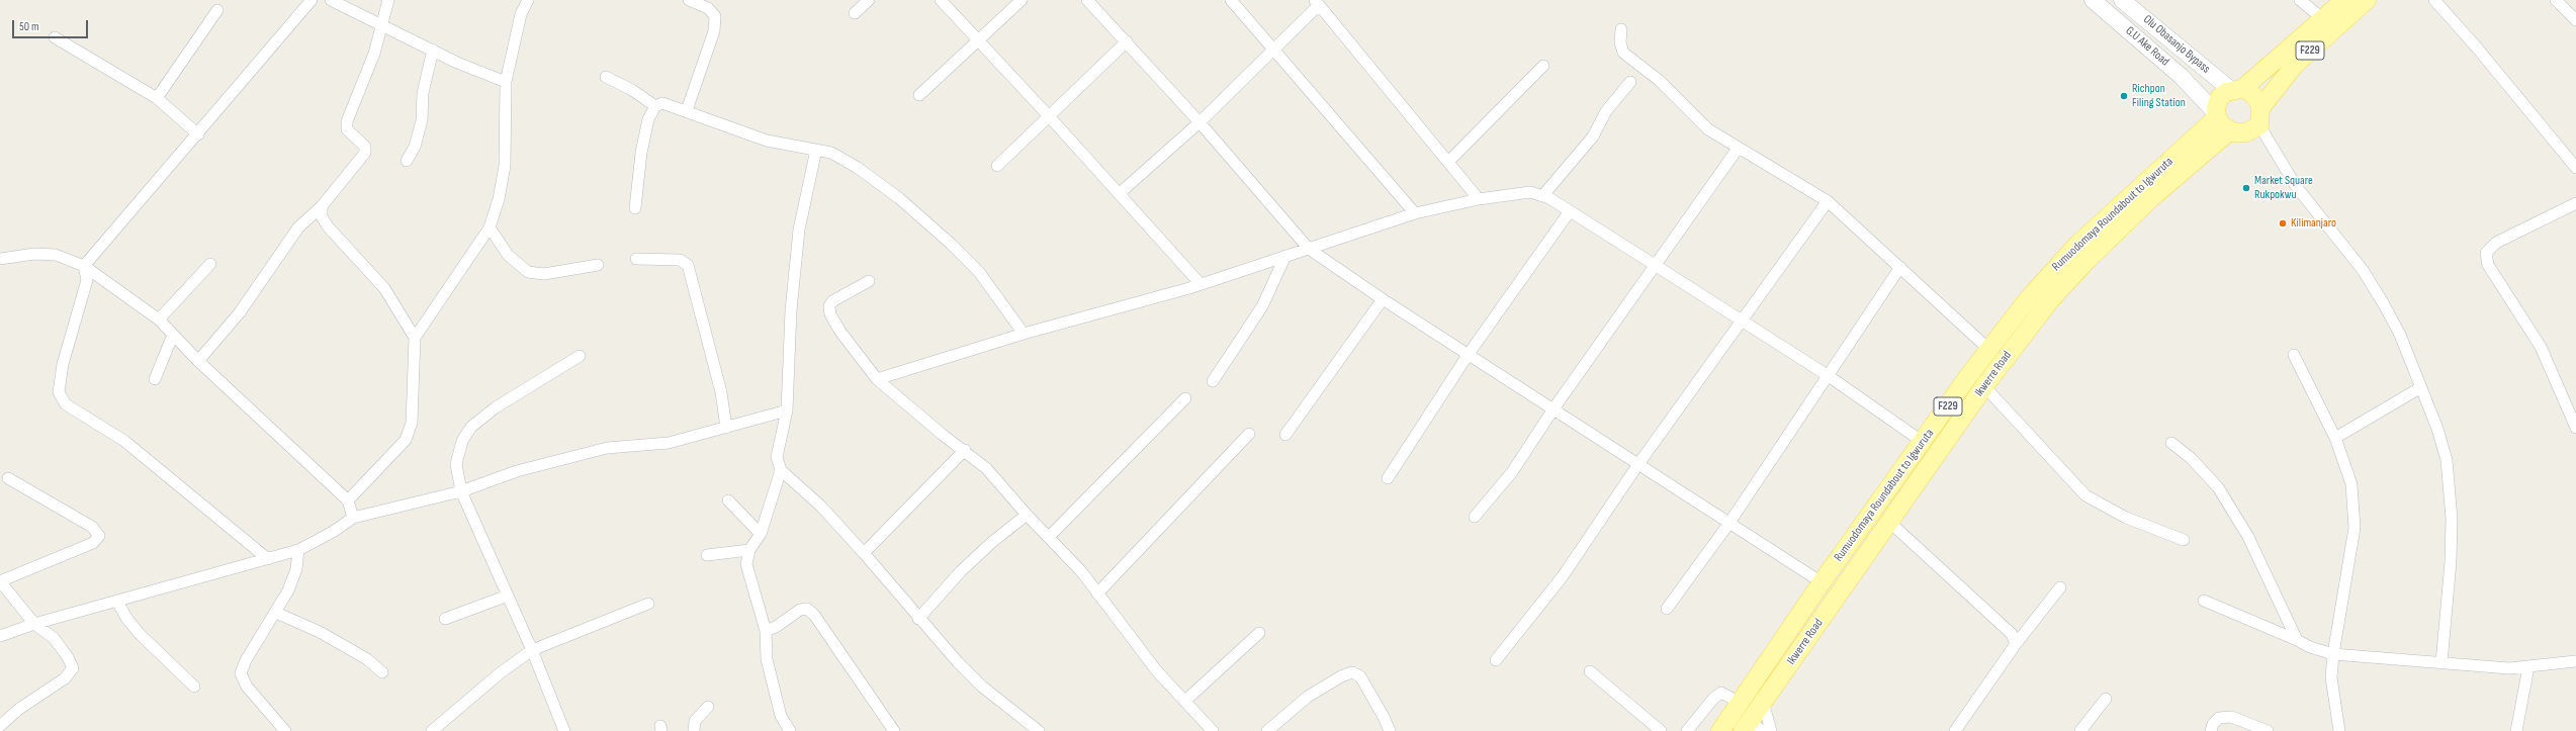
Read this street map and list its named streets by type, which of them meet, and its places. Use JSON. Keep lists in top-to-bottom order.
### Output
{
  "streets": {
    "main road": [
      "Olu Obasanjo Bypass",
      "G.U Ake Road",
      "F229",
      "Rumuodomaya Roundabout to Igwuruta",
      "Ikwerre Road"
    ]
  },
  "crossings": [
    ["Olu Obasanjo Bypass", "G.U Ake Road"],
    ["Olu Obasanjo Bypass", "F229"],
    ["Olu Obasanjo Bypass", "Rumuodomaya Roundabout to Igwuruta"],
    ["Olu Obasanjo Bypass", "Ikwerre Road"],
    ["G.U Ake Road", "F229"],
    ["G.U Ake Road", "Rumuodomaya Roundabout to Igwuruta"],
    ["G.U Ake Road", "Ikwerre Road"],
    ["F229", "Rumuodomaya Roundabout to Igwuruta"],
    ["F229", "Ikwerre Road"],
    ["Rumuodomaya Roundabout to Igwuruta", "Ikwerre Road"]
  ],
  "places": ["Richpon Filing Station", "Market Square Rukpokwu", "Kilimanjaro"],
  "scale_bar": "50 m"
}
